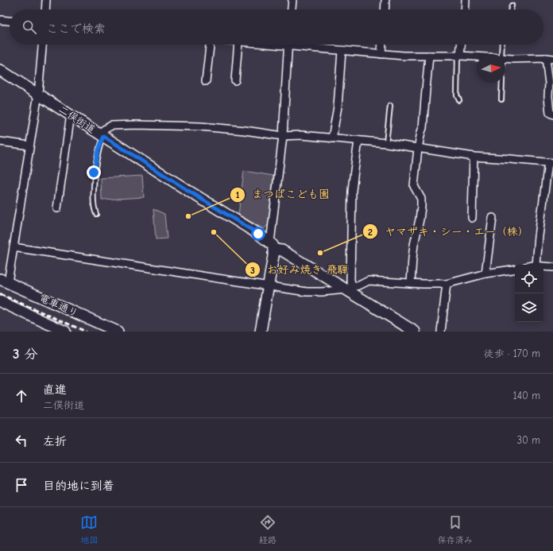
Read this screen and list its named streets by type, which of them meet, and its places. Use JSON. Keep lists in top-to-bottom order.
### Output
{
  "streets": {
    "street": ["二俣街道", "電車通り"]
  },
  "places": ["まつばこども園", "お好み焼き 飛騨", "ヤマザキ・シー・エー（株）"],
  "north": "right",
  "page": {
    "search": "ここで検索",
    "heading": ["3 分", "徒歩 · 170 m"],
    "list": [
      ["直進", "二俣街道", "140 m"],
      ["左折", "30 m"],
      "目的地に到着"
    ],
    "nav": ["地図", "経路", "保存済み"]
  }
}
